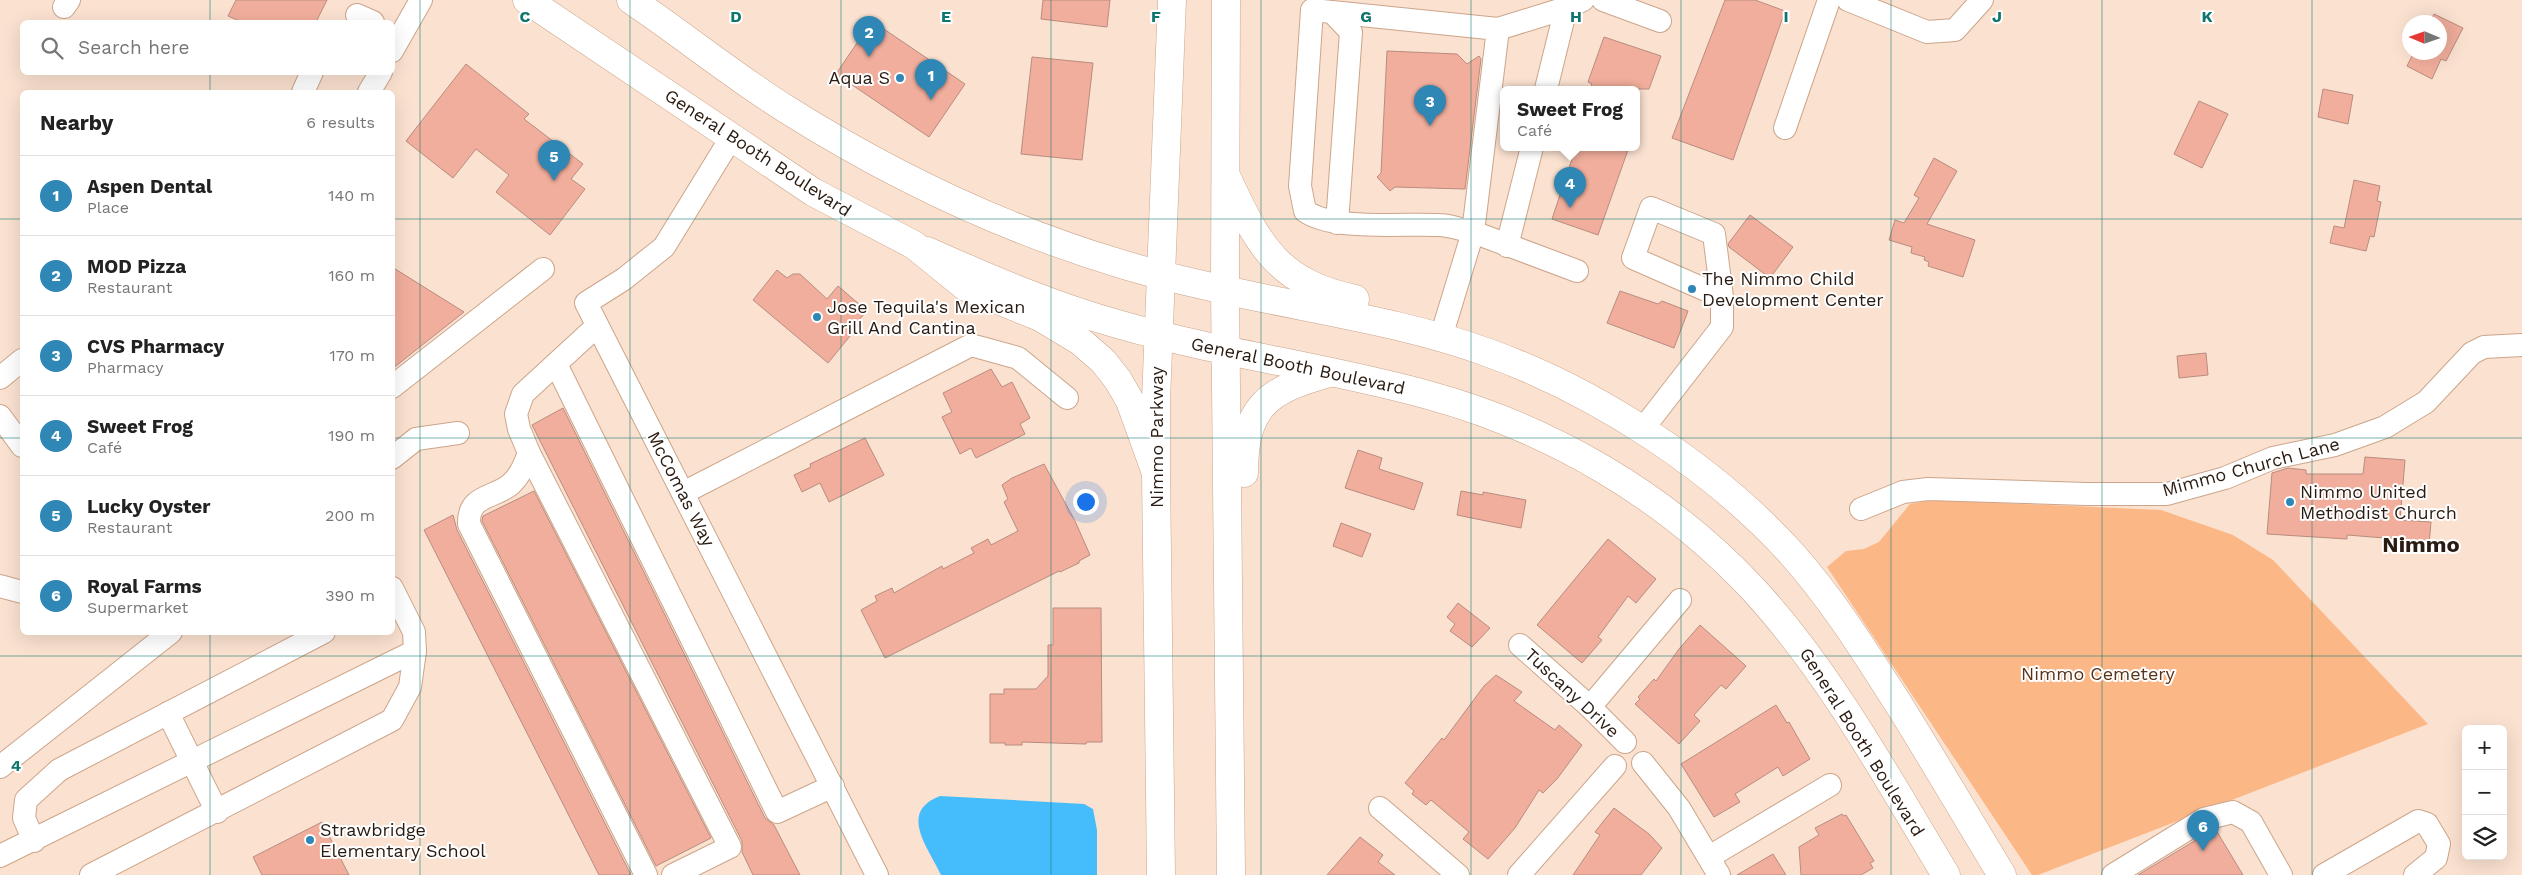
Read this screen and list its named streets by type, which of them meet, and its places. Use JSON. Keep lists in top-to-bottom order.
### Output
{
  "streets": {
    "main road": ["General Booth Boulevard", "Nimmo Parkway"],
    "street": ["Mimmo Church Lane", "McComas Way", "Tuscany Drive"]
  },
  "crossings": [
    ["General Booth Boulevard", "Nimmo Parkway"],
    ["General Booth Boulevard", "McComas Way"]
  ],
  "districts": ["Nimmo"],
  "parks": ["Nimmo Cemetery"],
  "places": [
    "Aqua S",
    "The Nimmo Child Development Center",
    "Jose Tequila's Mexican Grill And Cantina",
    "Nimmo United Methodist Church",
    "Strawbridge Elementary School"
  ],
  "north": "left",
  "page": {
    "pins": [
      "2",
      "1",
      "3",
      "5",
      "4",
      "6"
    ],
    "search": "Search here",
    "popup": ["Sweet Frog", "Café"],
    "heading": ["Nearby", "6 results"],
    "list": [
      {
        "mark": "1",
        "name": "Aspen Dental",
        "note": "Place",
        "value": "140 m"
      },
      {
        "mark": "2",
        "name": "MOD Pizza",
        "note": "Restaurant",
        "value": "160 m"
      },
      {
        "mark": "3",
        "name": "CVS Pharmacy",
        "note": "Pharmacy",
        "value": "170 m"
      },
      {
        "mark": "4",
        "name": "Sweet Frog",
        "note": "Café",
        "value": "190 m"
      },
      {
        "mark": "5",
        "name": "Lucky Oyster",
        "note": "Restaurant",
        "value": "200 m"
      },
      {
        "mark": "6",
        "name": "Royal Farms",
        "note": "Supermarket",
        "value": "390 m"
      }
    ],
    "map_buttons": ["+", "−"]
  },
  "grid": {
    "columns": [
      "C",
      "D",
      "E",
      "F",
      "G",
      "H",
      "I",
      "J",
      "K"
    ],
    "rows": ["4"]
  }
}
